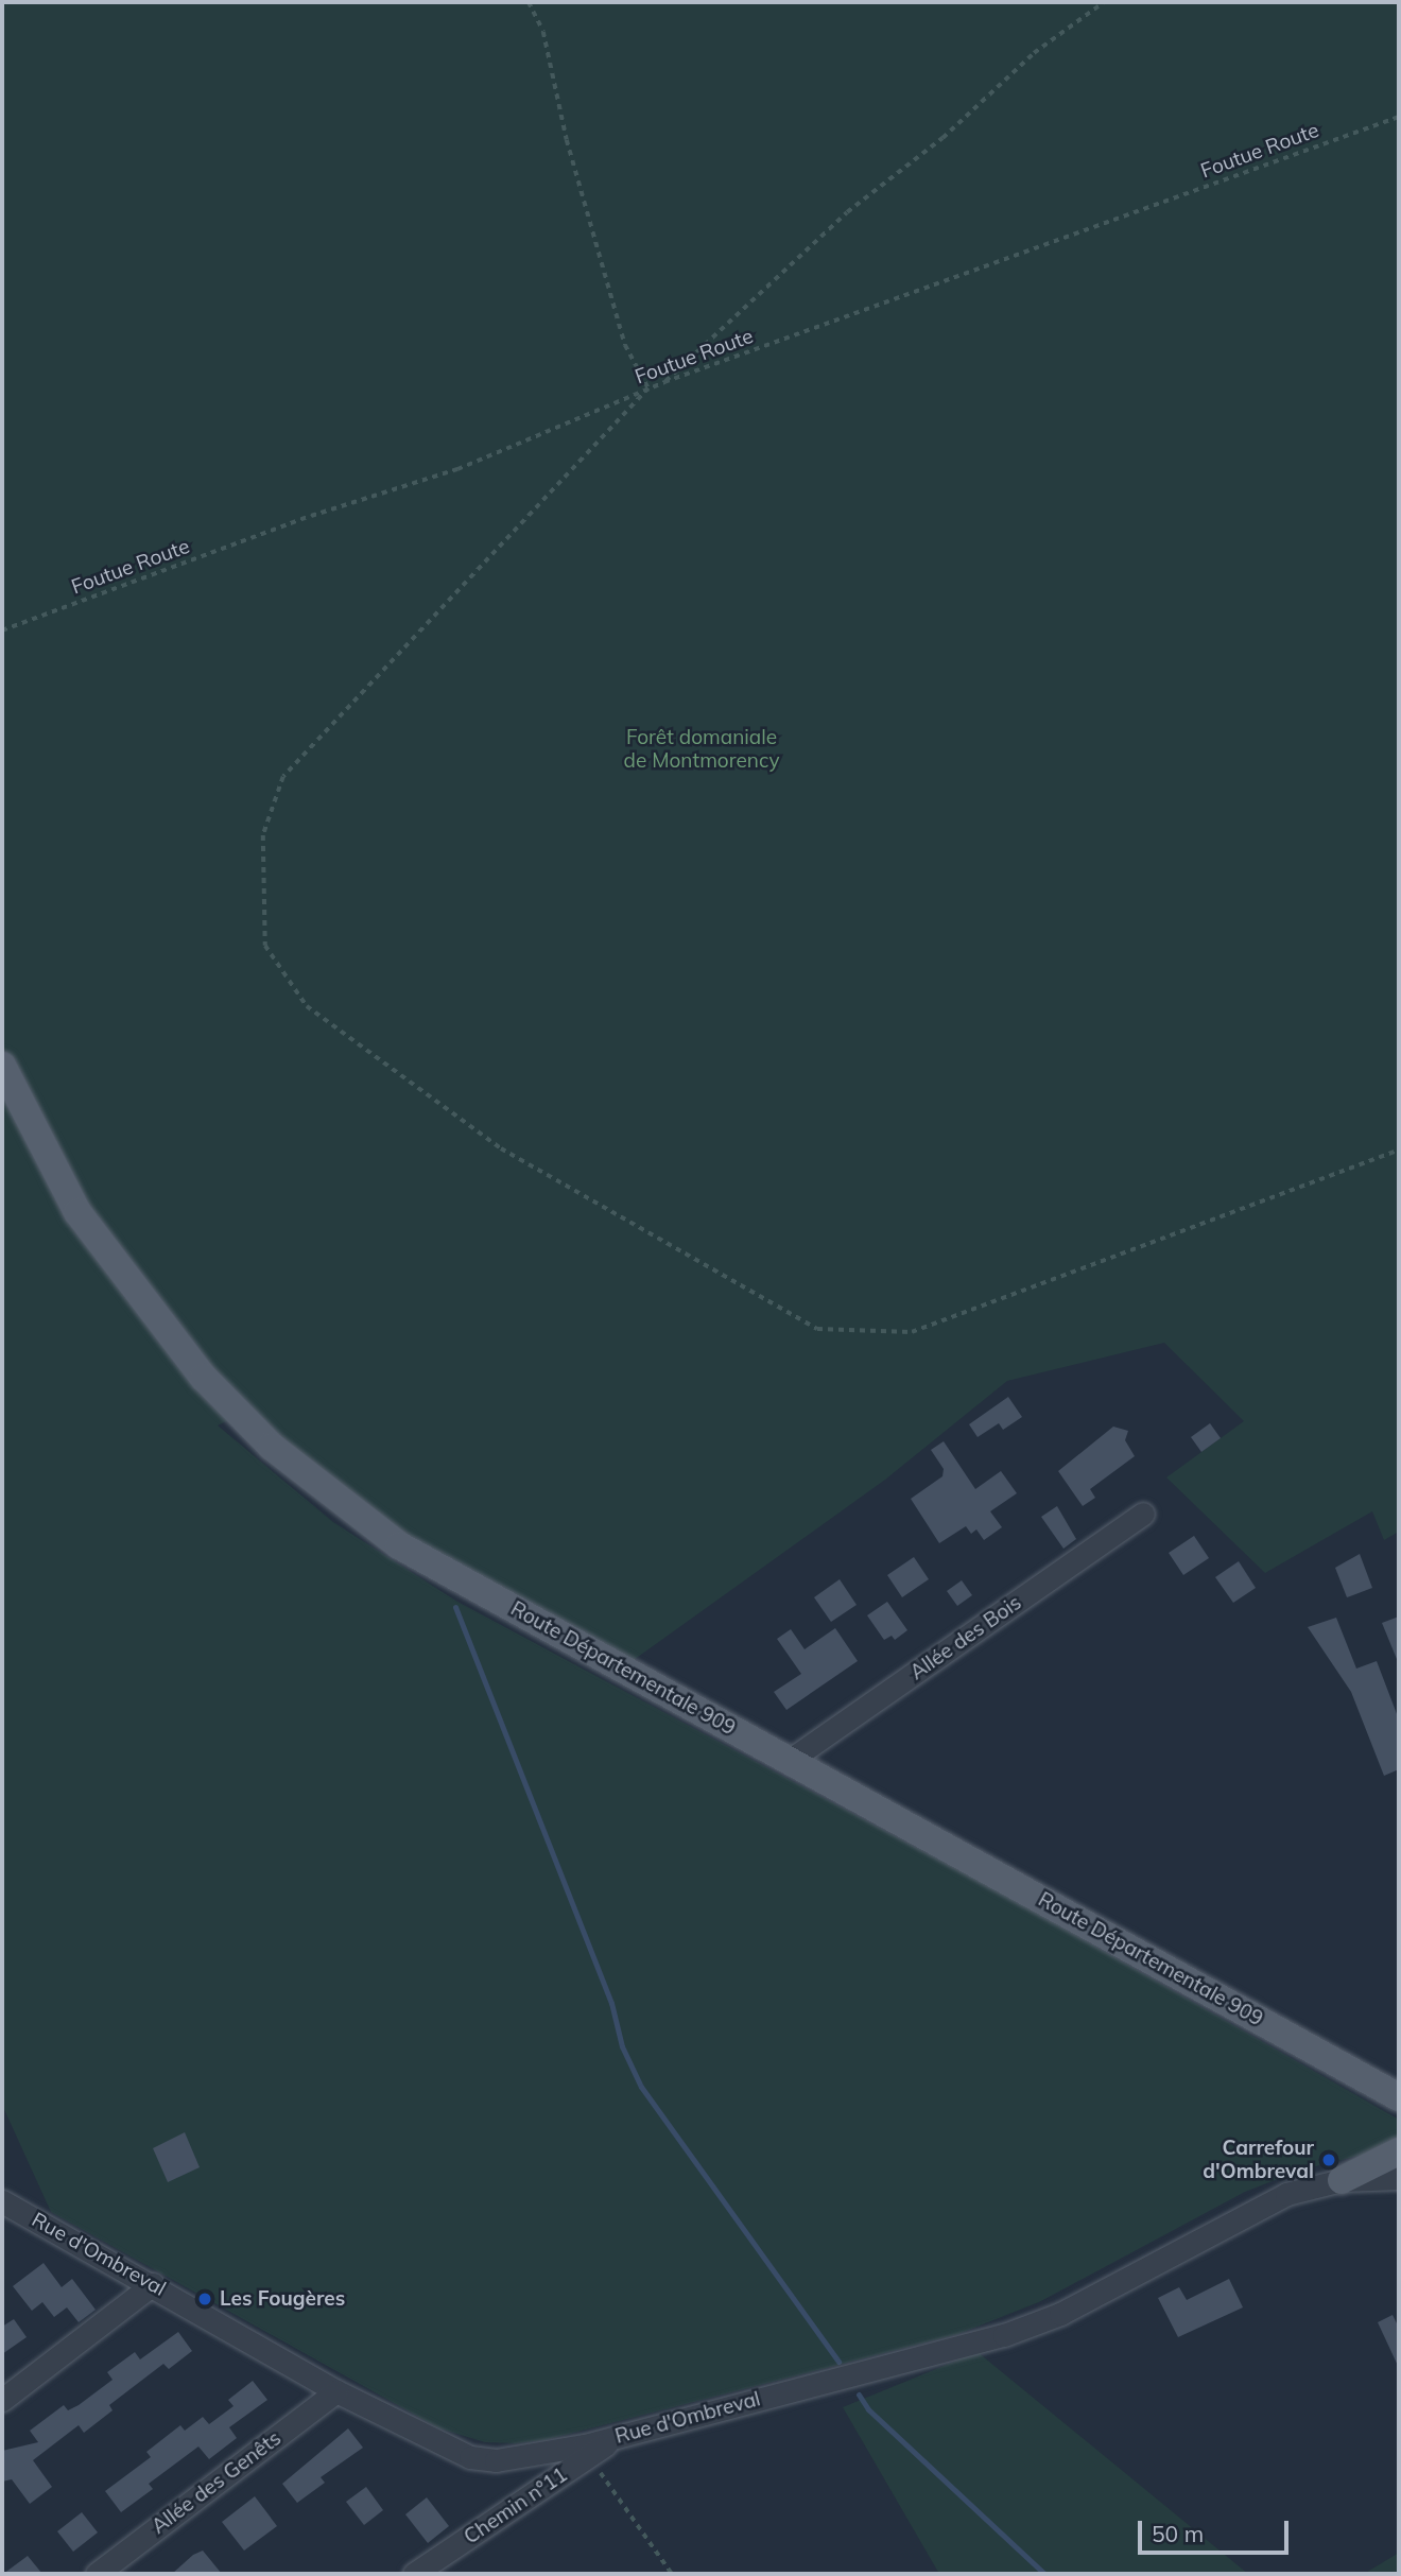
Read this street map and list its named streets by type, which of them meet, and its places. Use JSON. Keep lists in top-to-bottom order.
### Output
{
  "streets": {
    "main road": ["Route Départementale 909"],
    "street": [
      "Allée des Bois",
      "Rue d'Ombreval",
      "Allée des Genêts",
      "Chemin n°11"
    ],
    "path": ["Foutue Route"]
  },
  "crossings": [
    ["Allée des Bois", "Route Départementale 909"],
    ["Rue d'Ombreval", "Allée des Genêts"],
    ["Rue d'Ombreval", "Chemin n°11"]
  ],
  "parks": ["Forêt domaniale de Montmorency"],
  "places": ["Carrefour d'Ombreval", "Les Fougères"],
  "scale_bar": "50 m"
}
